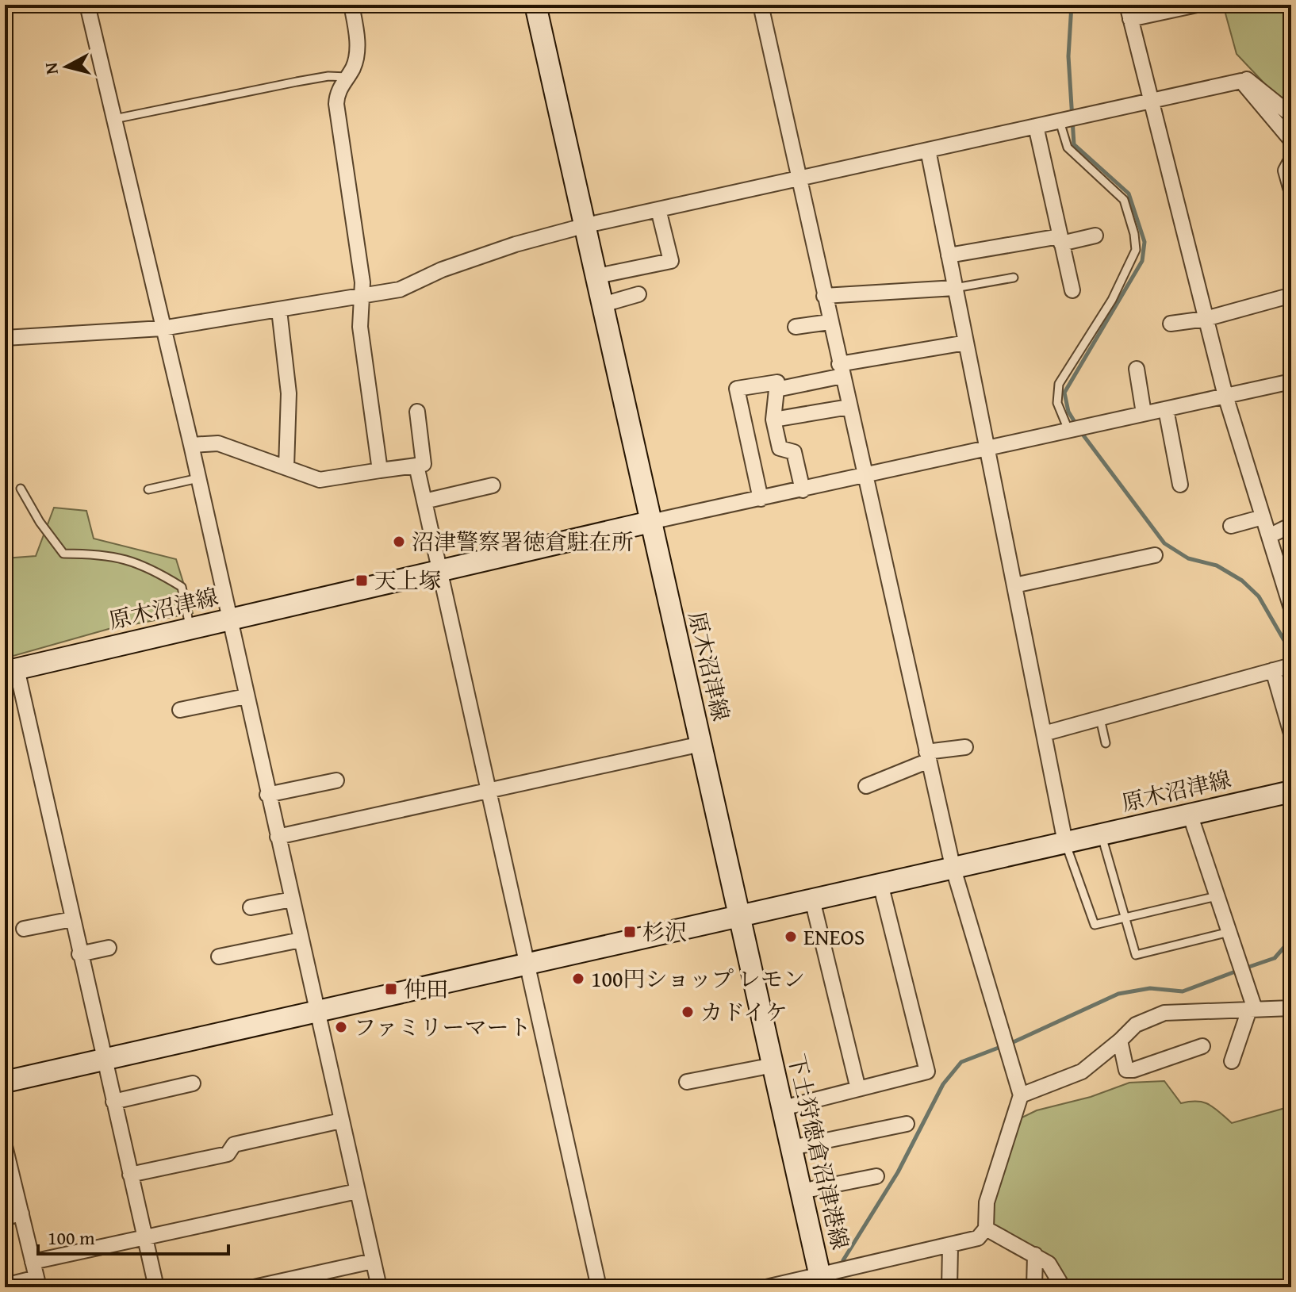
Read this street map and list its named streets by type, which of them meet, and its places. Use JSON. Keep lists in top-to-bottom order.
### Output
{
  "streets": {
    "main road": ["原木沼津線", "下土狩徳倉沼津港線"]
  },
  "crossings": [
    ["原木沼津線", "下土狩徳倉沼津港線"]
  ],
  "places": {
    "other": [
      "沼津警察署徳倉駐在所",
      "ENEOS",
      "100円ショップ レモン",
      "カドイケ",
      "ファミリーマート"
    ],
    "transit": ["天上塚", "杉沢", "仲田"]
  },
  "scale_bar": "100 m",
  "north": "left"
}
